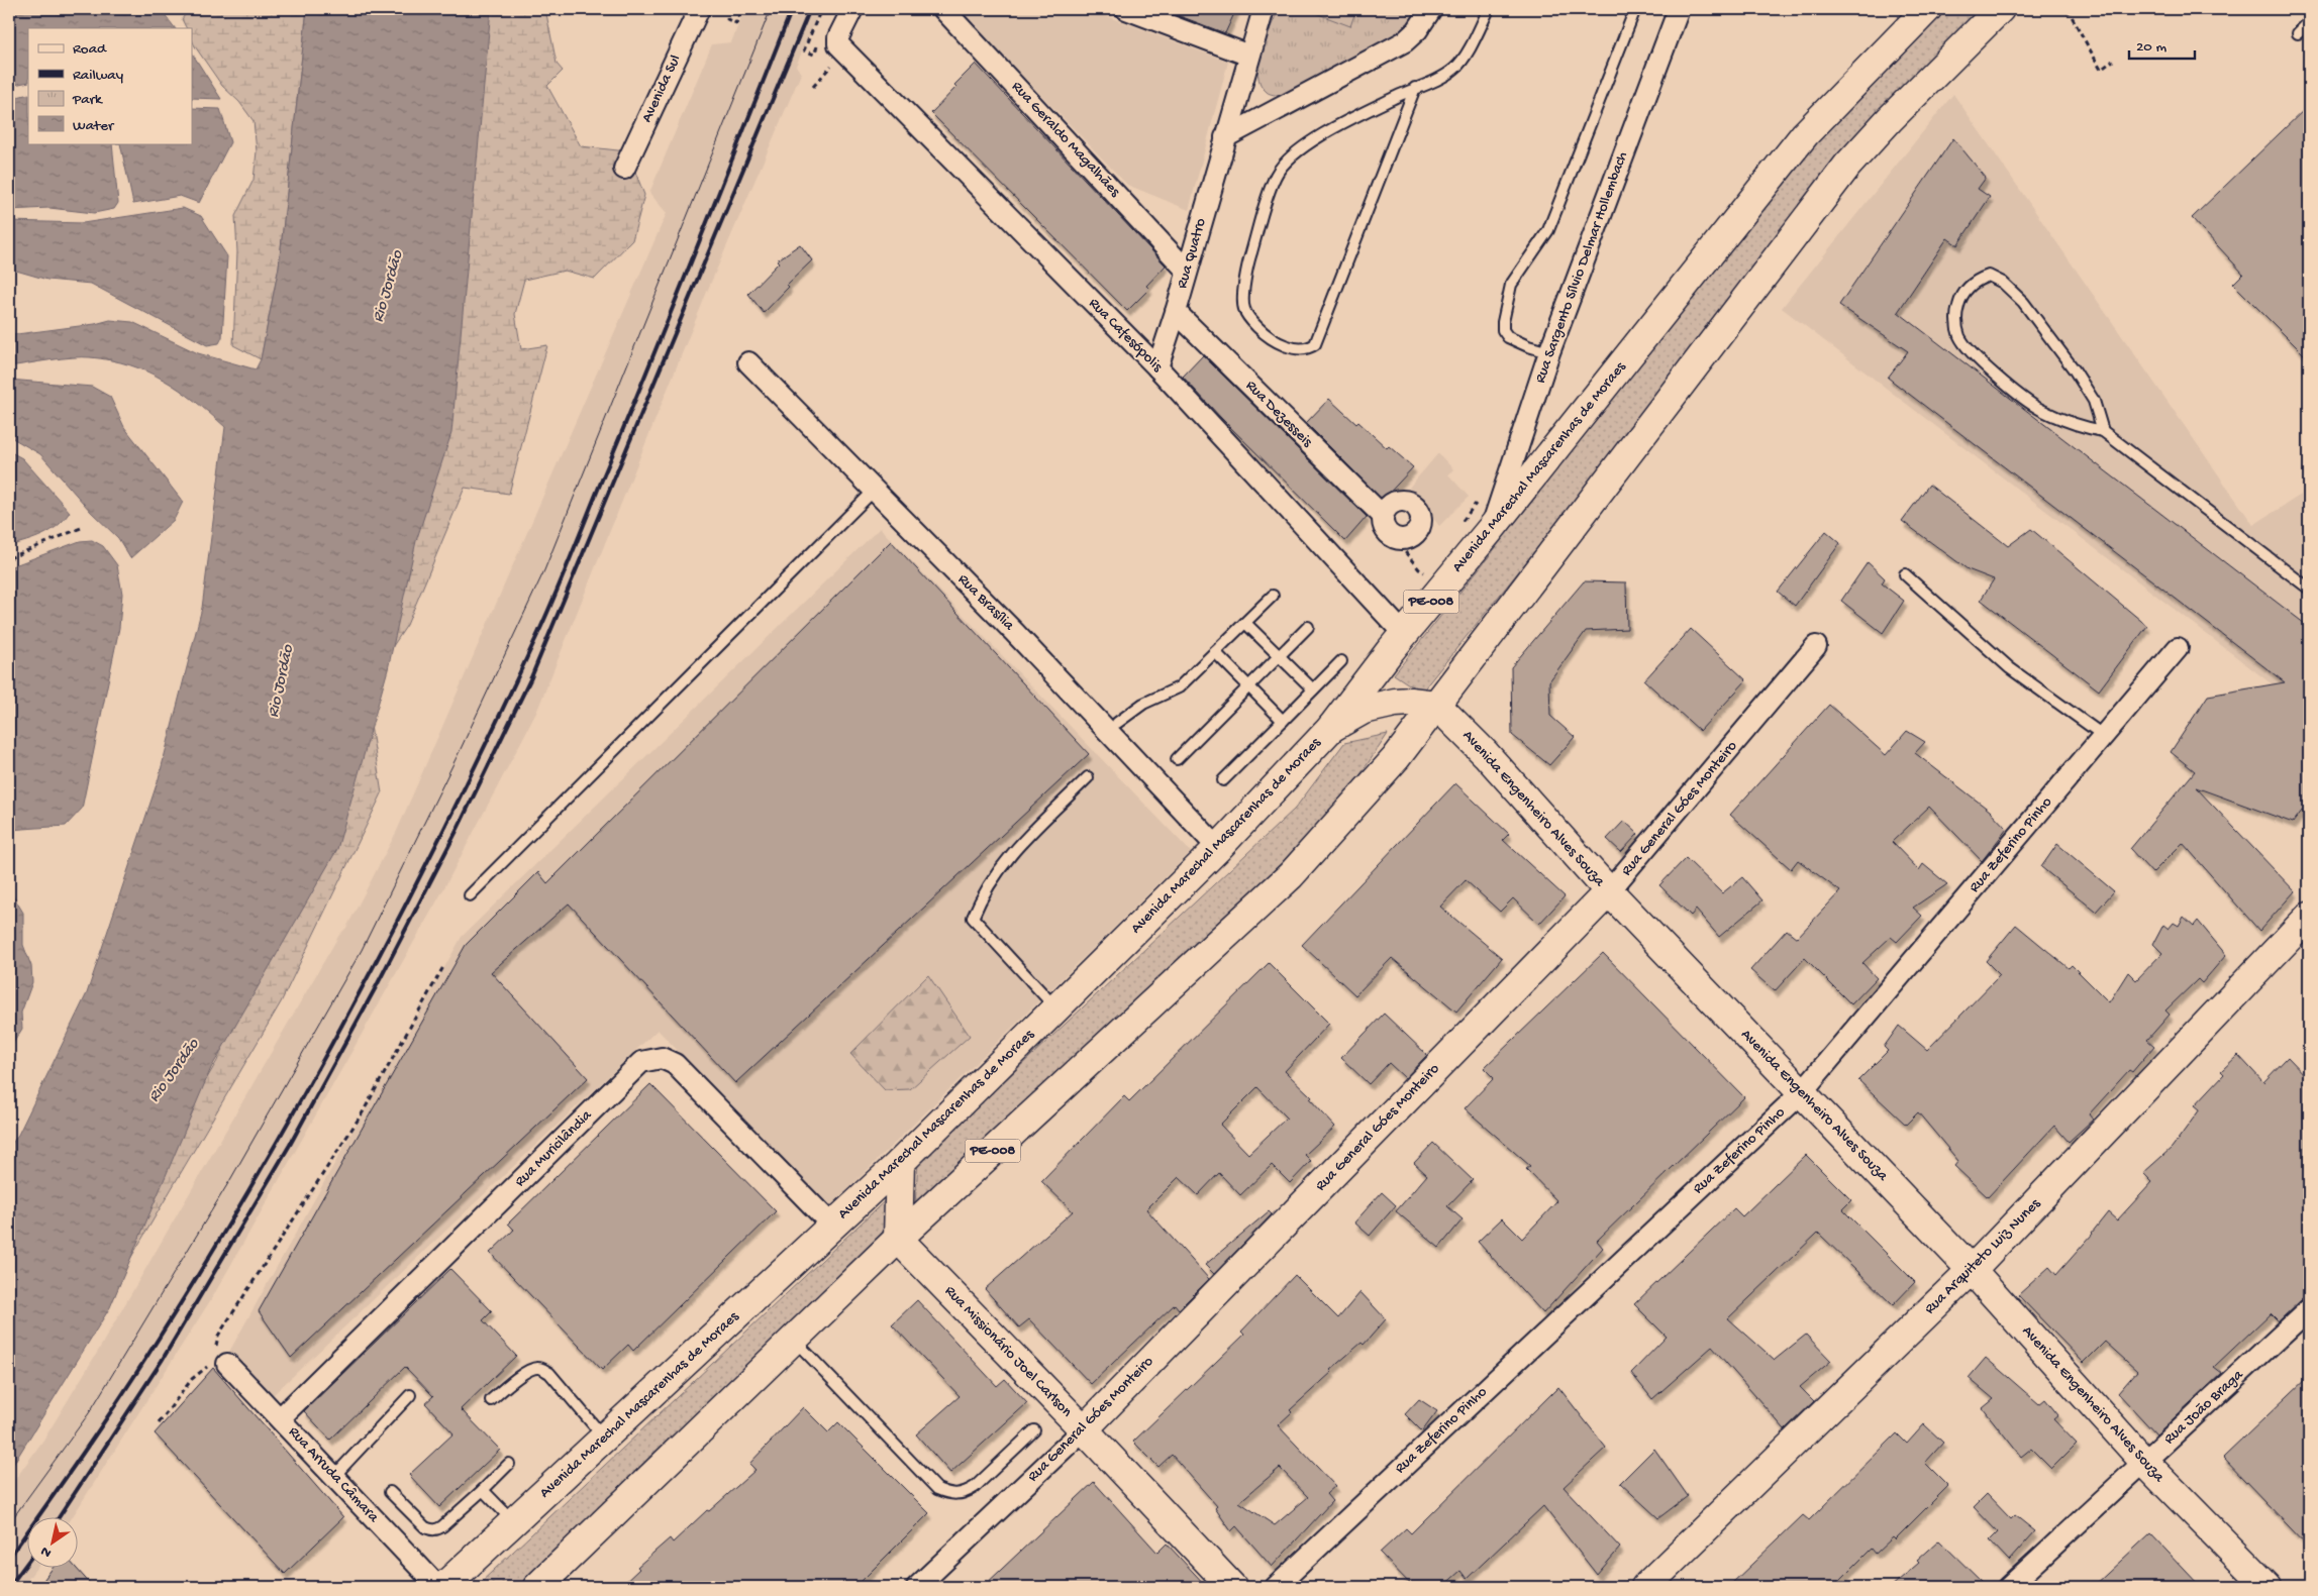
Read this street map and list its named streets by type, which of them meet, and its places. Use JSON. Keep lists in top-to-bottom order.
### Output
{
  "streets": {
    "main road": [
      "Avenida Marechal Mascarenhas de Moraes",
      "PE-008",
      "Avenida Engenheiro Alves Souza",
      "Rua General Góes Monteiro",
      "Rua Arquiteto Luiz Nunes",
      "Rua Missionário Joel Carlson"
    ],
    "street": [
      "Avenida Sul",
      "Rua Geraldo Magalhães",
      "Rua Quatro",
      "Rua Sargento Sílvio Delmar Hollembach",
      "Rua Cafesópolis",
      "Rua Dezesseis",
      "Rua Brasília",
      "Rua Zeferino Pinho",
      "Rua Muricilândia",
      "Rua João Braga",
      "Rua Arruda Câmara"
    ]
  },
  "crossings": [
    ["Rua Geraldo Magalhães", "Rua Quatro"],
    ["Rua Quatro", "Rua Cafesópolis"],
    ["Rua Quatro", "Rua Dezesseis"],
    ["Rua Sargento Sílvio Delmar Hollembach", "Avenida Marechal Mascarenhas de Moraes"],
    ["Rua Cafesópolis", "Avenida Marechal Mascarenhas de Moraes"],
    ["Avenida Marechal Mascarenhas de Moraes", "Rua Brasília"],
    ["Avenida Marechal Mascarenhas de Moraes", "Rua Muricilândia"],
    ["PE-008", "Avenida Engenheiro Alves Souza"],
    ["PE-008", "Rua Missionário Joel Carlson"],
    ["Avenida Engenheiro Alves Souza", "Rua General Góes Monteiro"],
    ["Avenida Engenheiro Alves Souza", "Rua Zeferino Pinho"],
    ["Avenida Engenheiro Alves Souza", "Rua Arquiteto Luiz Nunes"],
    ["Avenida Engenheiro Alves Souza", "Rua João Braga"],
    ["Rua General Góes Monteiro", "Rua Missionário Joel Carlson"],
    ["Rua Muricilândia", "Rua Arruda Câmara"]
  ],
  "water": ["Rio Jordão"],
  "legend": [
    "Road",
    "Railway",
    "Park",
    "Water"
  ],
  "scale_bar": "20 m",
  "north": "bottom left"
}
